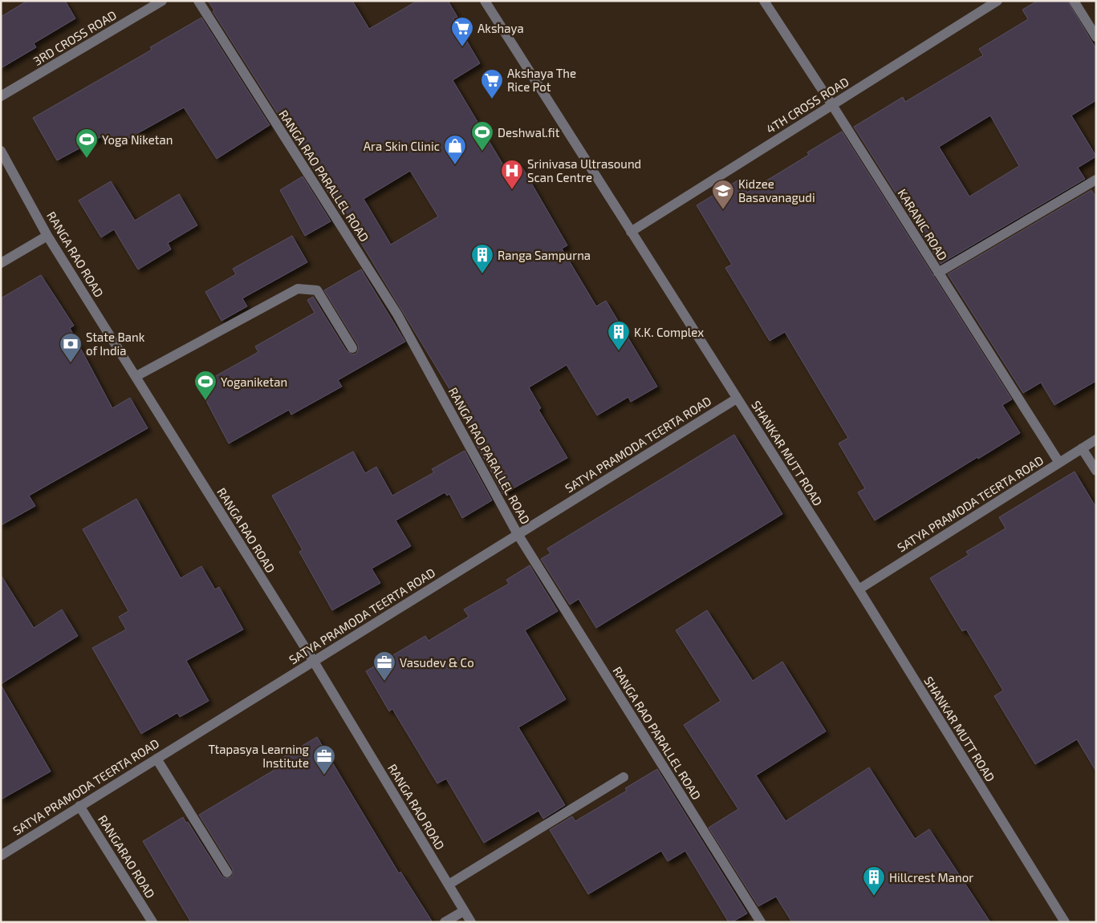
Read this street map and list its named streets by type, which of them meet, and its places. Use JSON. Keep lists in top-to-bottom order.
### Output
{
  "streets": {
    "street": [
      "3RD CROSS ROAD",
      "4TH CROSS ROAD",
      "RANGA RAO PARALLEL ROAD",
      "KARANIC ROAD",
      "RANGA RAO ROAD",
      "SATYA PRAMODA TEERTA ROAD",
      "SHANKAR MUTT ROAD",
      "RANGARAO ROAD"
    ]
  },
  "crossings": [
    ["4TH CROSS ROAD", "KARANIC ROAD"],
    ["4TH CROSS ROAD", "SHANKAR MUTT ROAD"],
    ["RANGA RAO PARALLEL ROAD", "SATYA PRAMODA TEERTA ROAD"],
    ["KARANIC ROAD", "SATYA PRAMODA TEERTA ROAD"],
    ["RANGA RAO ROAD", "SATYA PRAMODA TEERTA ROAD"],
    ["SATYA PRAMODA TEERTA ROAD", "SHANKAR MUTT ROAD"],
    ["SATYA PRAMODA TEERTA ROAD", "RANGARAO ROAD"]
  ],
  "places": {
    "supermarket": ["Akshaya", "Akshaya The Rice Pot"],
    "sports": ["Deshwal.fit", "Yoga Niketan", "Yoganiketan"],
    "shop": ["Ara Skin Clinic"],
    "hospital": ["Srinivasa Ultrasound Scan Centre"],
    "school or university": ["Kidzee Basavanagudi"],
    "building": ["Ranga Sampurna", "K.K. Complex", "Hillcrest Manor"],
    "bank": ["State Bank of India"],
    "office": ["Vasudev & Co", "Ttapasya Learning Institute"]
  }
}
